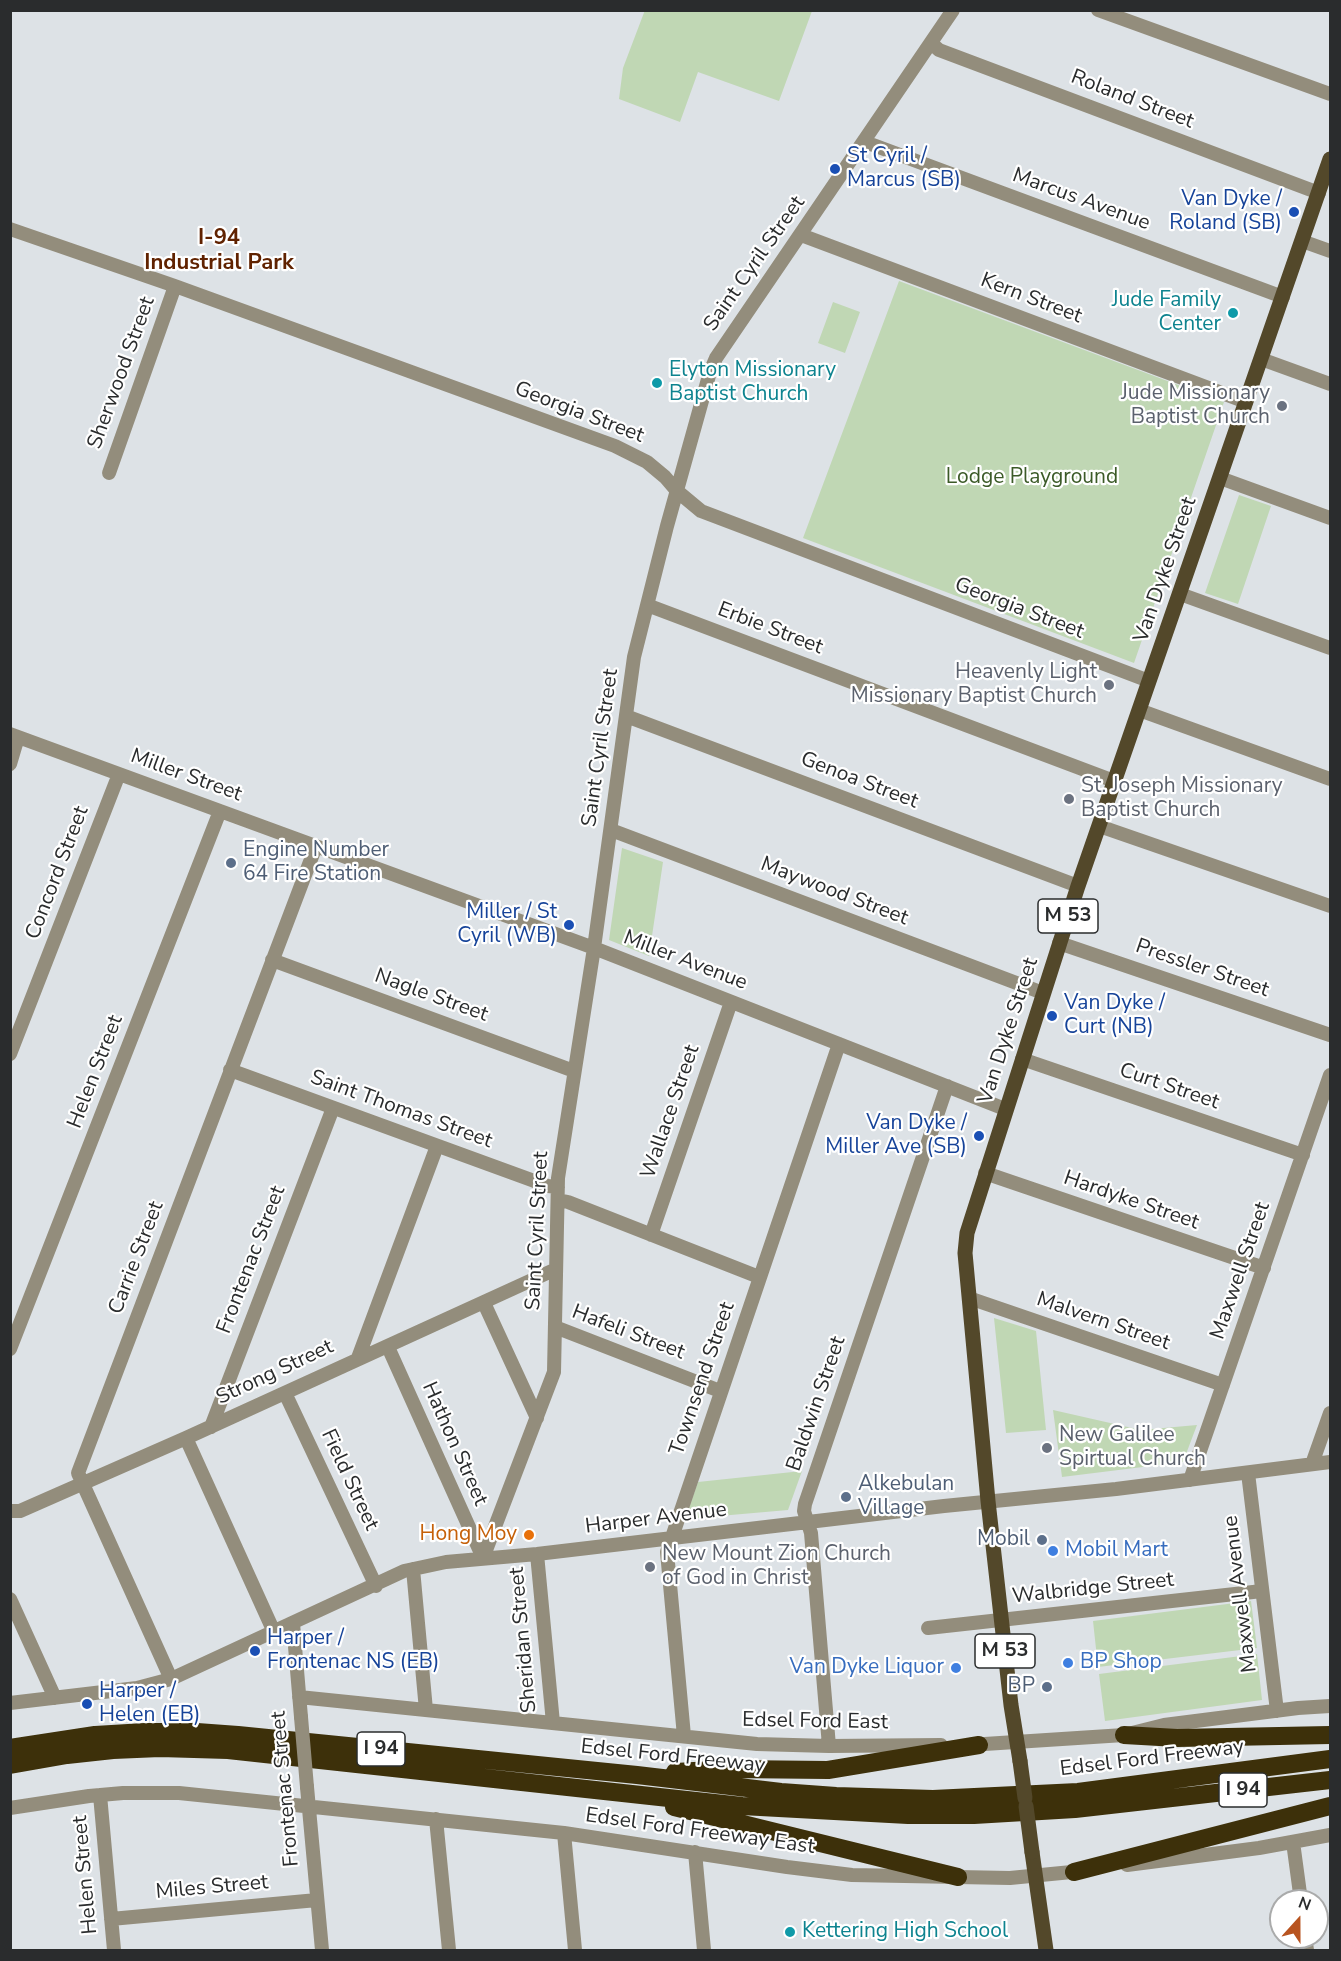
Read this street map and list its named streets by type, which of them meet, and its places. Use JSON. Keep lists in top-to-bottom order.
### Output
{
  "streets": {
    "highway": ["I 94", "Edsel Ford Freeway"],
    "main road": ["Van Dyke Street", "M 53"],
    "street": [
      "Roland Street",
      "Marcus Avenue",
      "Saint Cyril Street",
      "Kern Street",
      "Sherwood Street",
      "Georgia Street",
      "Erbie Street",
      "Miller Street",
      "Genoa Street",
      "Concord Street",
      "Maywood Street",
      "Miller Avenue",
      "Pressler Street",
      "Nagle Street",
      "Helen Street",
      "Curt Street",
      "Saint Thomas Street",
      "Wallace Street",
      "Hardyke Street",
      "Carrie Street",
      "Frontenac Street",
      "Maxwell Street",
      "Malvern Street",
      "Hafeli Street",
      "Strong Street",
      "Townsend Street",
      "Baldwin Street",
      "Hathon Street",
      "Field Street",
      "Harper Avenue",
      "Walbridge Street",
      "Maxwell Avenue",
      "Sheridan Street",
      "Edsel Ford East",
      "Edsel Ford Freeway East",
      "Miles Street"
    ]
  },
  "crossings": [
    ["Roland Street", "Saint Cyril Street"],
    ["Roland Street", "Van Dyke Street"],
    ["Marcus Avenue", "Saint Cyril Street"],
    ["Marcus Avenue", "Van Dyke Street"],
    ["Saint Cyril Street", "Kern Street"],
    ["Saint Cyril Street", "Georgia Street"],
    ["Saint Cyril Street", "Erbie Street"],
    ["Saint Cyril Street", "Genoa Street"],
    ["Saint Cyril Street", "Maywood Street"],
    ["Saint Cyril Street", "Miller Avenue"],
    ["Saint Cyril Street", "Nagle Street"],
    ["Saint Cyril Street", "Saint Thomas Street"],
    ["Saint Cyril Street", "Hafeli Street"],
    ["Saint Cyril Street", "Strong Street"],
    ["Saint Cyril Street", "Hathon Street"],
    ["Saint Cyril Street", "Harper Avenue"],
    ["Kern Street", "Van Dyke Street"],
    ["Sherwood Street", "Georgia Street"],
    ["Georgia Street", "Van Dyke Street"],
    ["Van Dyke Street", "Erbie Street"],
    ["Van Dyke Street", "Genoa Street"],
    ["Van Dyke Street", "Maywood Street"],
    ["Van Dyke Street", "Miller Avenue"],
    ["Van Dyke Street", "Pressler Street"],
    ["Van Dyke Street", "Curt Street"],
    ["Van Dyke Street", "Hardyke Street"],
    ["Van Dyke Street", "Malvern Street"],
    ["Van Dyke Street", "Harper Avenue"],
    ["Van Dyke Street", "Walbridge Street"],
    ["Van Dyke Street", "Edsel Ford East"],
    ["Van Dyke Street", "Edsel Ford Freeway East"],
    ["Miller Street", "Concord Street"],
    ["Miller Street", "Miller Avenue"],
    ["Miller Street", "Helen Street"],
    ["Miller Street", "Carrie Street"],
    ["Miller Avenue", "Wallace Street"],
    ["Miller Avenue", "Townsend Street"],
    ["Miller Avenue", "Baldwin Street"],
    ["Nagle Street", "Carrie Street"],
    ["Helen Street", "Miles Street"],
    ["Curt Street", "Maxwell Street"],
    ["Saint Thomas Street", "Wallace Street"],
    ["Saint Thomas Street", "Carrie Street"],
    ["Saint Thomas Street", "Frontenac Street"],
    ["Saint Thomas Street", "Townsend Street"],
    ["Hardyke Street", "Maxwell Street"],
    ["Carrie Street", "Strong Street"],
    ["Frontenac Street", "Strong Street"],
    ["Frontenac Street", "Harper Avenue"],
    ["Frontenac Street", "Edsel Ford East"],
    ["Frontenac Street", "Edsel Ford Freeway East"],
    ["Frontenac Street", "Miles Street"],
    ["Maxwell Street", "Malvern Street"],
    ["Maxwell Street", "Harper Avenue"],
    ["Hafeli Street", "Townsend Street"],
    ["Strong Street", "Hathon Street"],
    ["Strong Street", "Field Street"],
    ["Townsend Street", "Harper Avenue"],
    ["Townsend Street", "Edsel Ford East"],
    ["Baldwin Street", "Harper Avenue"],
    ["Baldwin Street", "Edsel Ford East"],
    ["Hathon Street", "Harper Avenue"],
    ["Field Street", "Harper Avenue"],
    ["Harper Avenue", "Maxwell Avenue"],
    ["Harper Avenue", "Sheridan Street"],
    ["Walbridge Street", "Maxwell Avenue"],
    ["Maxwell Avenue", "Edsel Ford East"],
    ["Sheridan Street", "Edsel Ford East"]
  ],
  "districts": ["I-94 Industrial Park"],
  "parks": ["Lodge Playground"],
  "places": [
    "St Cyril / Marcus (SB)",
    "Van Dyke / Roland (SB)",
    "Jude Family Center",
    "Elyton Missionary Baptist Church",
    "Jude Missionary Baptist Church",
    "Heavenly Light Missionary Baptist Church",
    "St. Joseph Missionary Baptist Church",
    "Engine Number 64 Fire Station",
    "Miller / St Cyril (WB)",
    "Van Dyke / Curt (NB)",
    "Van Dyke / Miller Ave (SB)",
    "New Galilee Spirtual Church",
    "Alkebulan Village",
    "Hong Moy",
    "Mobil",
    "Mobil Mart",
    "New Mount Zion Church of God in Christ",
    "Harper / Frontenac NS (EB)",
    "BP Shop",
    "Van Dyke Liquor",
    "BP",
    "Harper / Helen (EB)",
    "Kettering High School"
  ],
  "north": "top"
}
